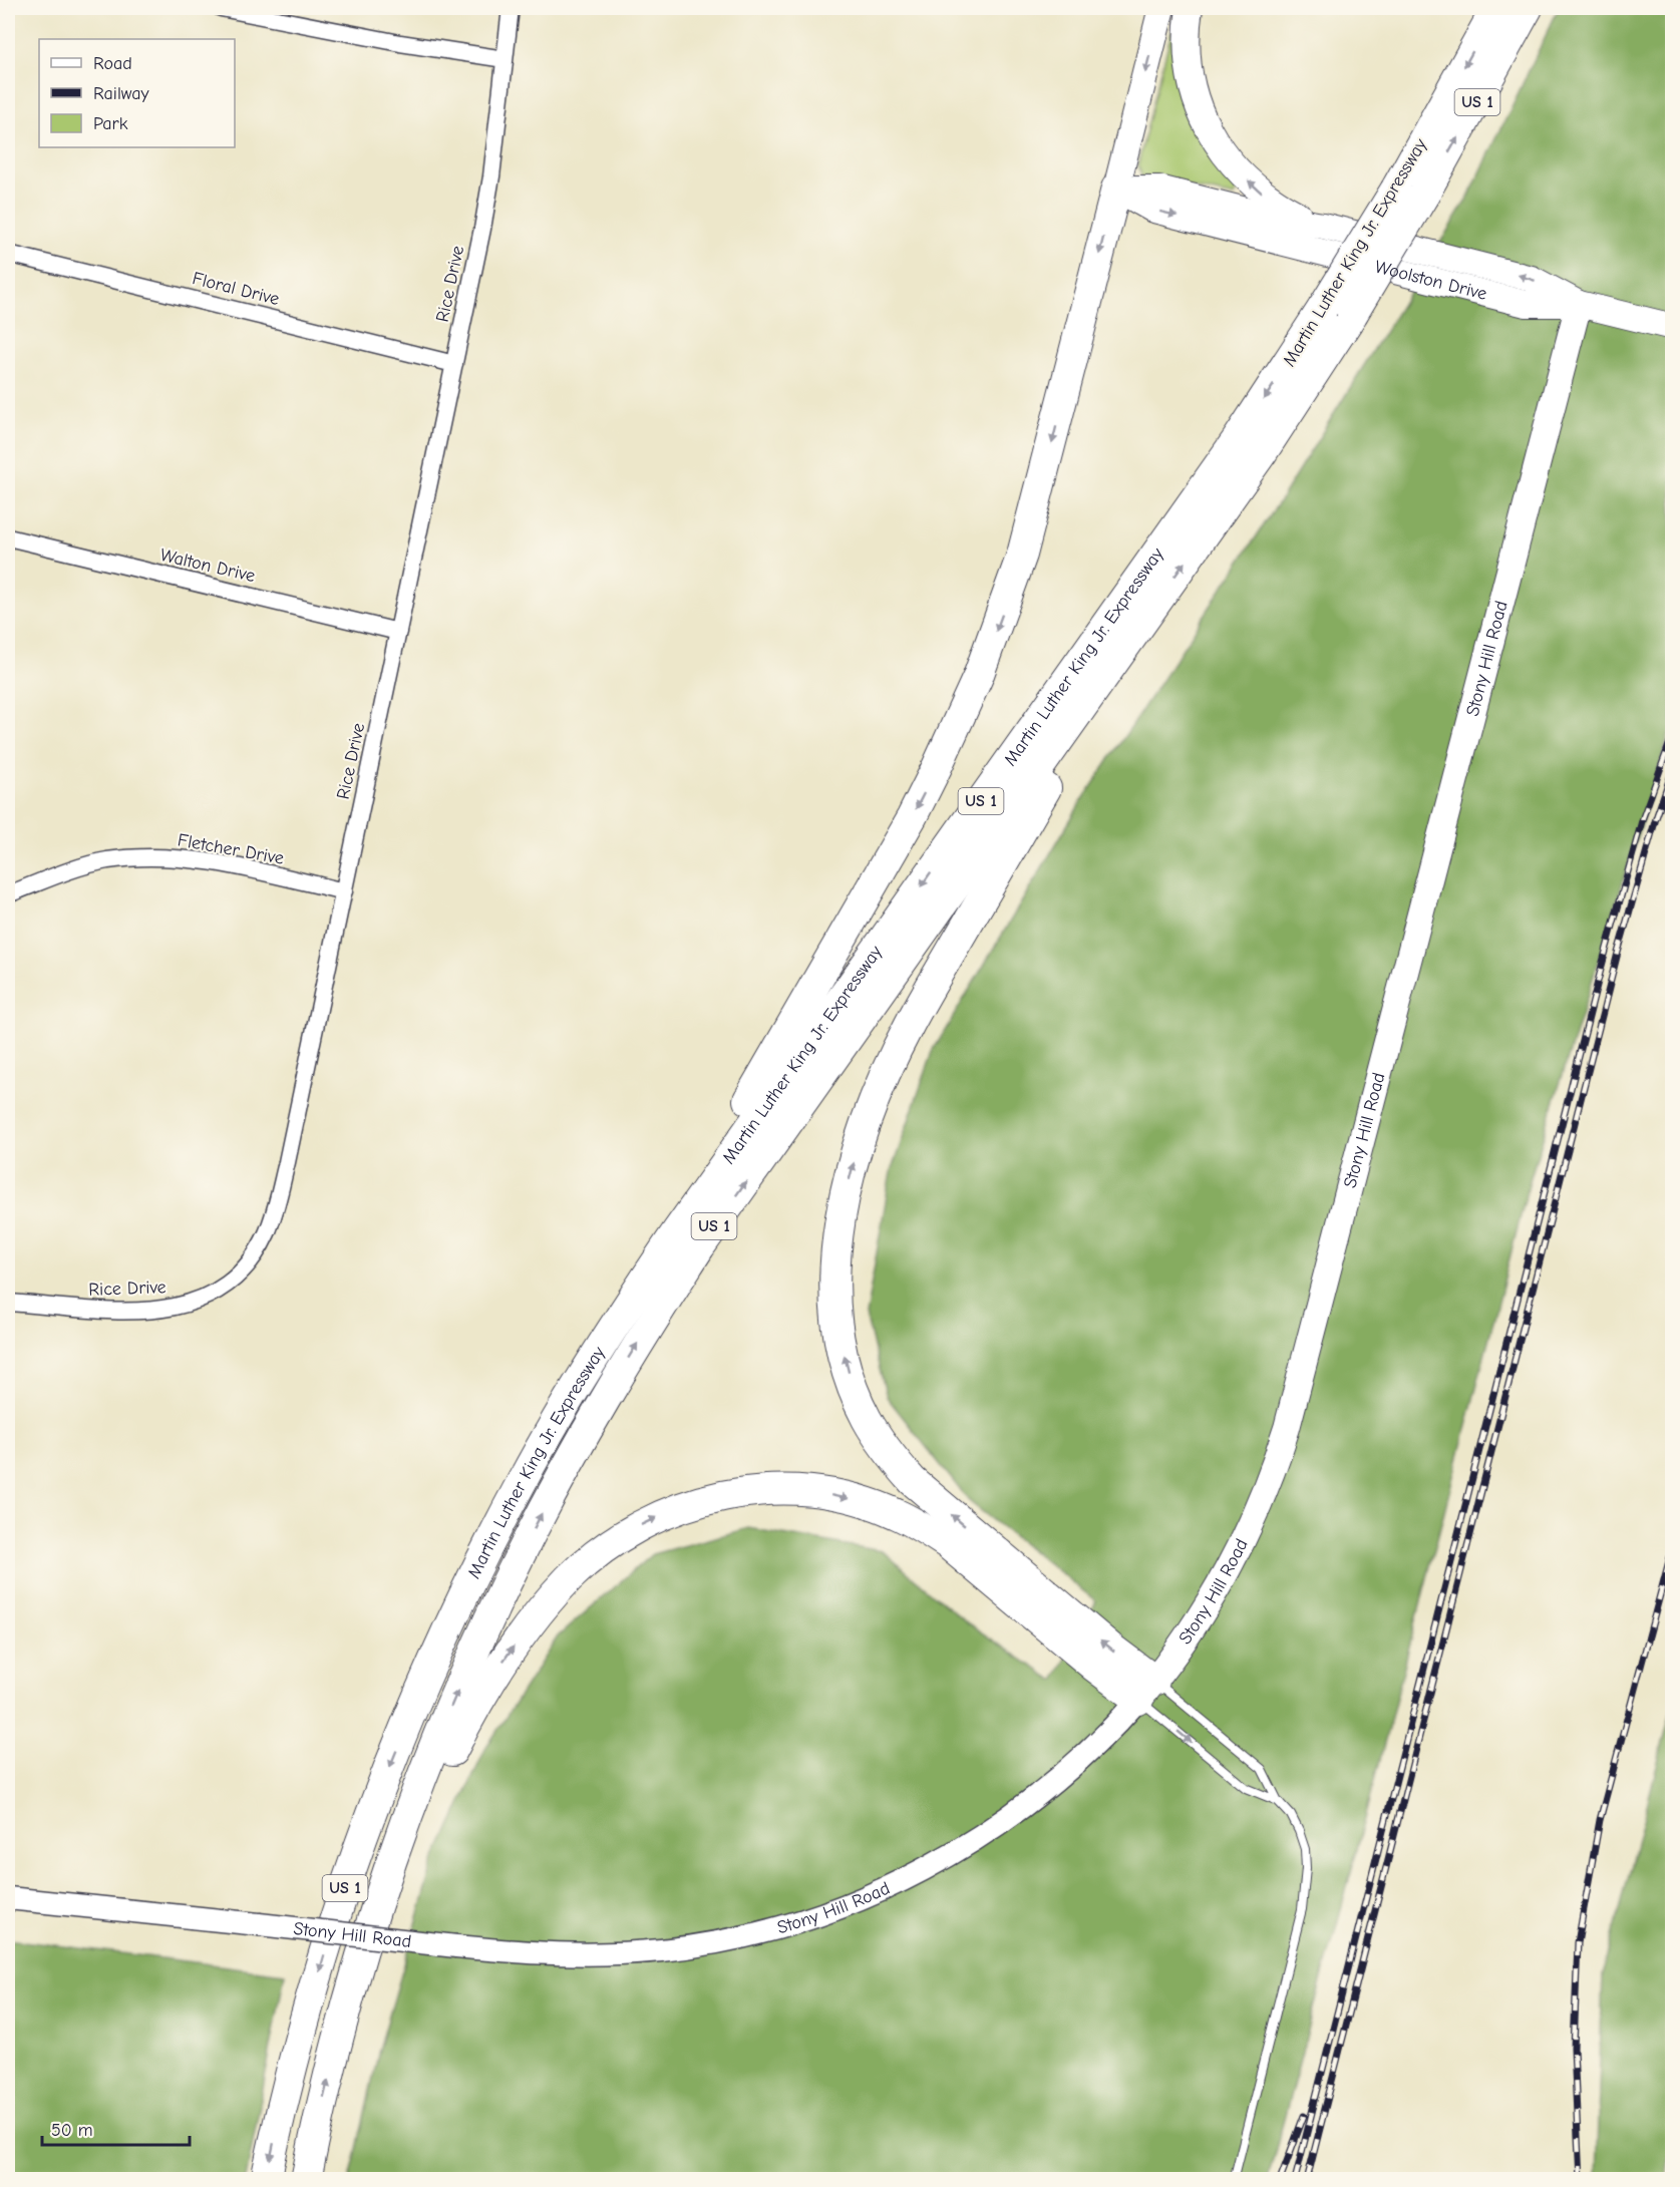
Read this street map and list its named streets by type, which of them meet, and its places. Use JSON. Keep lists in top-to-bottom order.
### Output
{
  "streets": {
    "highway": ["US 1", "Martin Luther King Jr. Expressway"],
    "main road": ["Woolston Drive", "Stony Hill Road"],
    "street": [
      "Rice Drive",
      "Floral Drive",
      "Walton Drive",
      "Fletcher Drive"
    ]
  },
  "crossings": [
    ["Woolston Drive", "Stony Hill Road"],
    ["Rice Drive", "Floral Drive"],
    ["Rice Drive", "Walton Drive"],
    ["Rice Drive", "Fletcher Drive"]
  ],
  "legend": ["Road", "Railway", "Park"],
  "scale_bar": "50 m"
}
